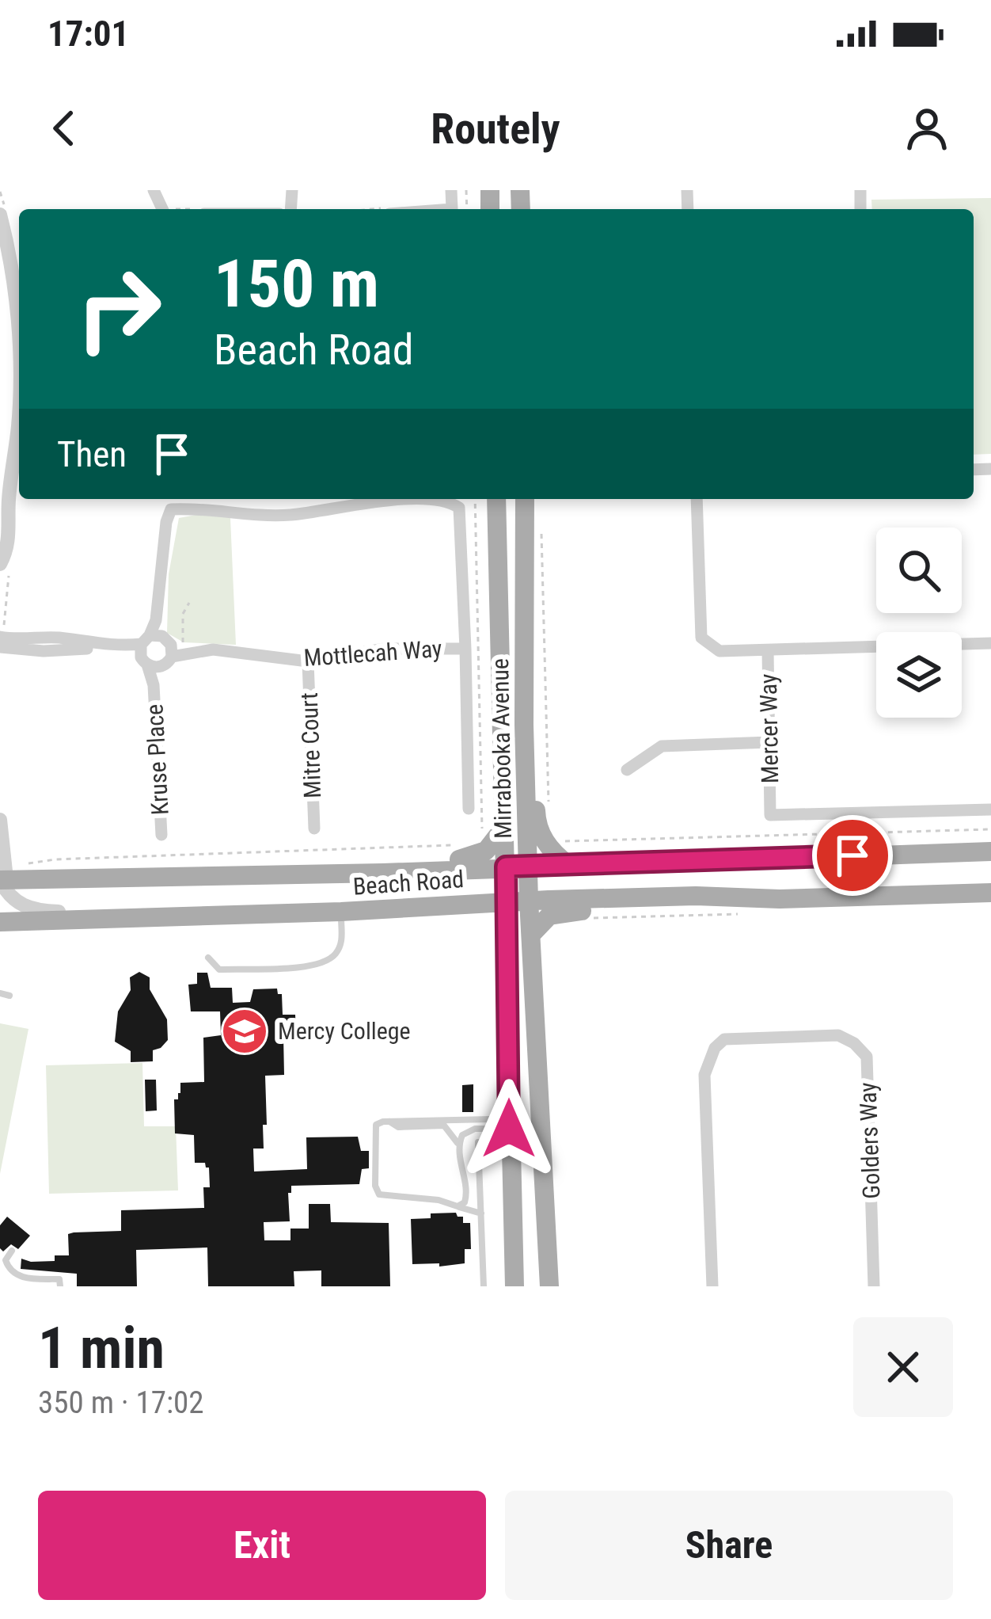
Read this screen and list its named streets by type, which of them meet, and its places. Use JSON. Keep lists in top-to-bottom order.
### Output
{
  "streets": {
    "main road": ["Mirrabooka Avenue", "Beach Road"],
    "street": [
      "Mottlecah Way",
      "Mercer Way",
      "Mitre Court",
      "Kruse Place",
      "Golders Way"
    ]
  },
  "crossings": [
    ["Mottlecah Way", "Mitre Court"],
    ["Mottlecah Way", "Kruse Place"],
    ["Mirrabooka Avenue", "Beach Road"]
  ],
  "places": {
    "school or university": ["Mercy College"]
  },
  "page": {
    "status": "17:01",
    "header": "Routely",
    "turn": ["150 m", "Beach Road"],
    "then": "Then",
    "heading": ["1 min", "350 m · 17:02"],
    "buttons": ["Exit", "Share"]
  }
}
